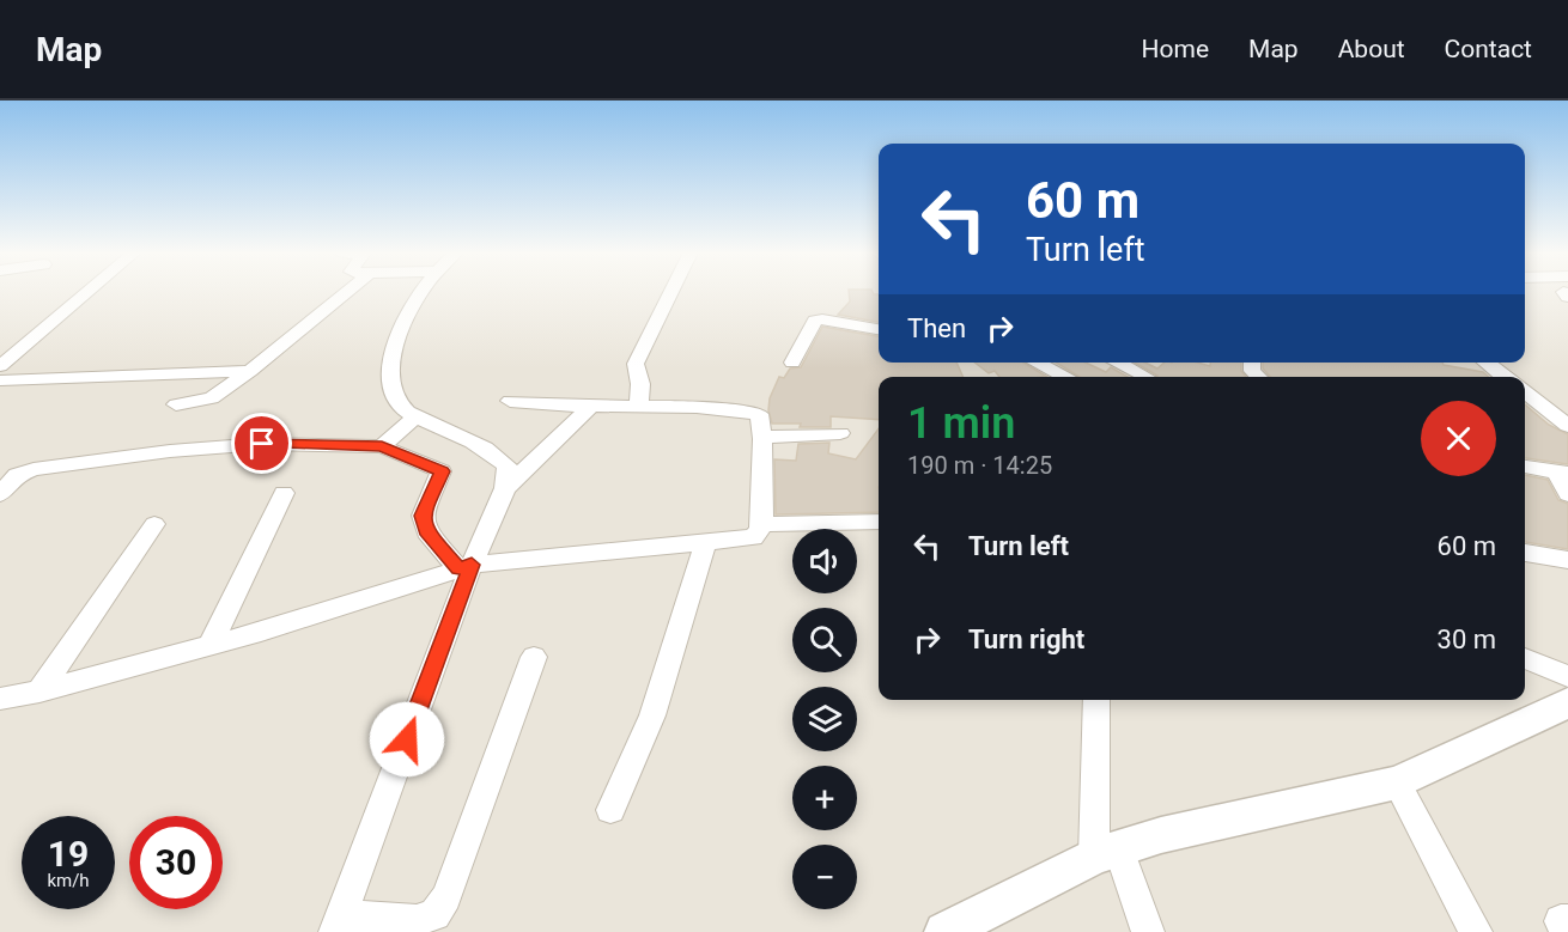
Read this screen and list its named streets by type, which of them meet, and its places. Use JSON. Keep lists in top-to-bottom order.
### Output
{
  "page": {
    "header": "Map",
    "nav": [
      "Home",
      "Map",
      "About",
      "Contact"
    ],
    "turn": ["60 m", "Turn left"],
    "then": "Then",
    "heading": ["1 min", "190 m · 14:25"],
    "list": [
      {
        "name": "Turn left",
        "value": "60 m"
      },
      {
        "name": "Turn right",
        "value": "30 m"
      }
    ],
    "map_buttons": ["+", "−"],
    "speed": "19 km/h",
    "limit": "30"
  }
}
